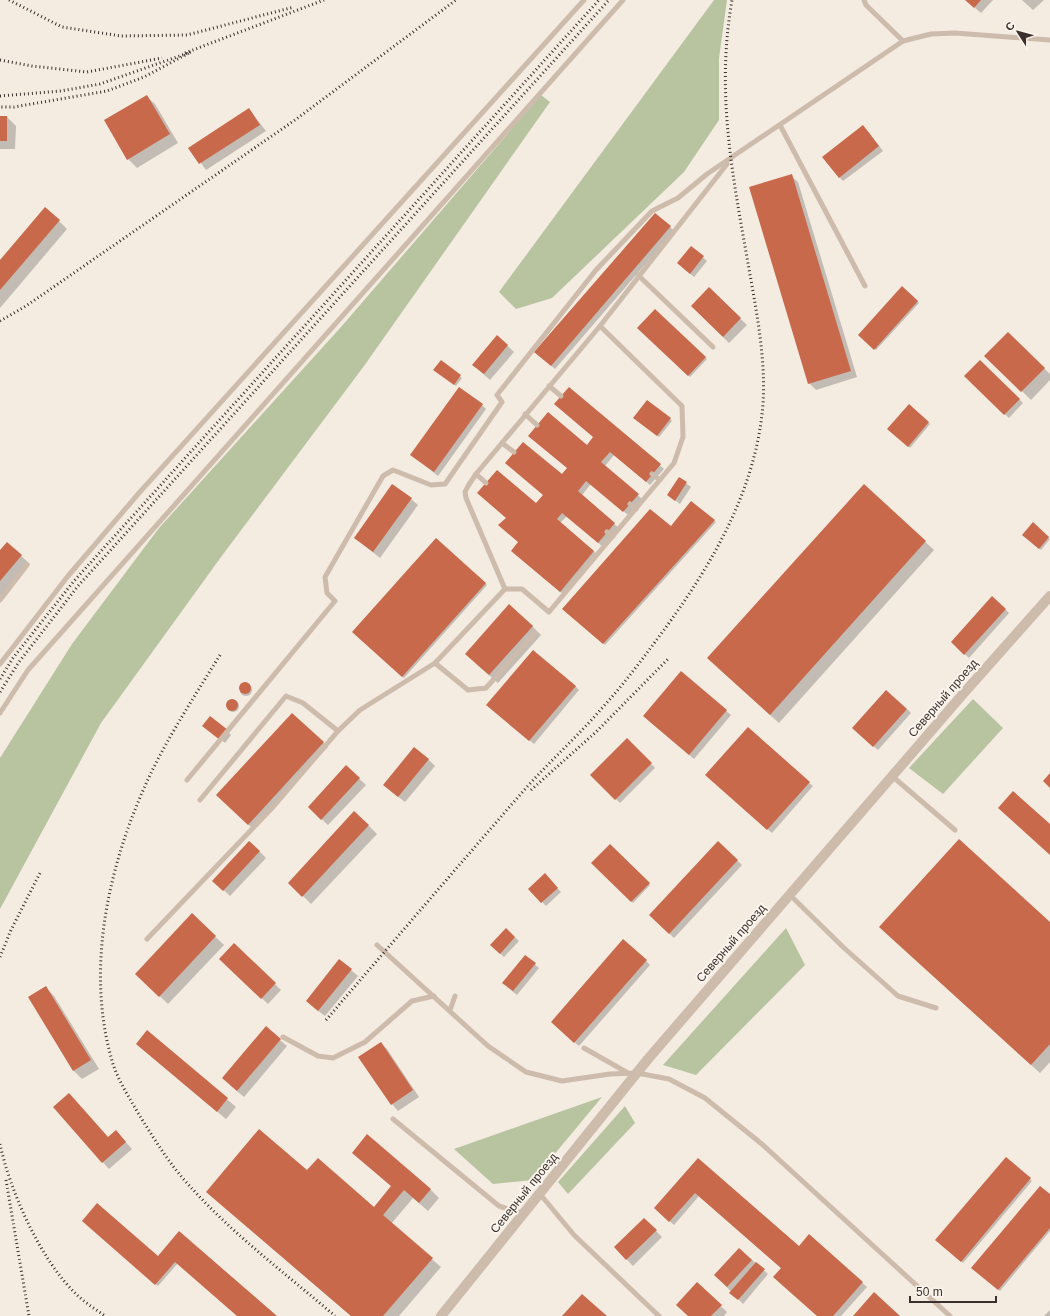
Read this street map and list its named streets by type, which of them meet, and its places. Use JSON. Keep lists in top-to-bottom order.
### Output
{
  "streets": {
    "street": ["Северный проезд"]
  },
  "scale_bar": "50 m",
  "north": "top left"
}
